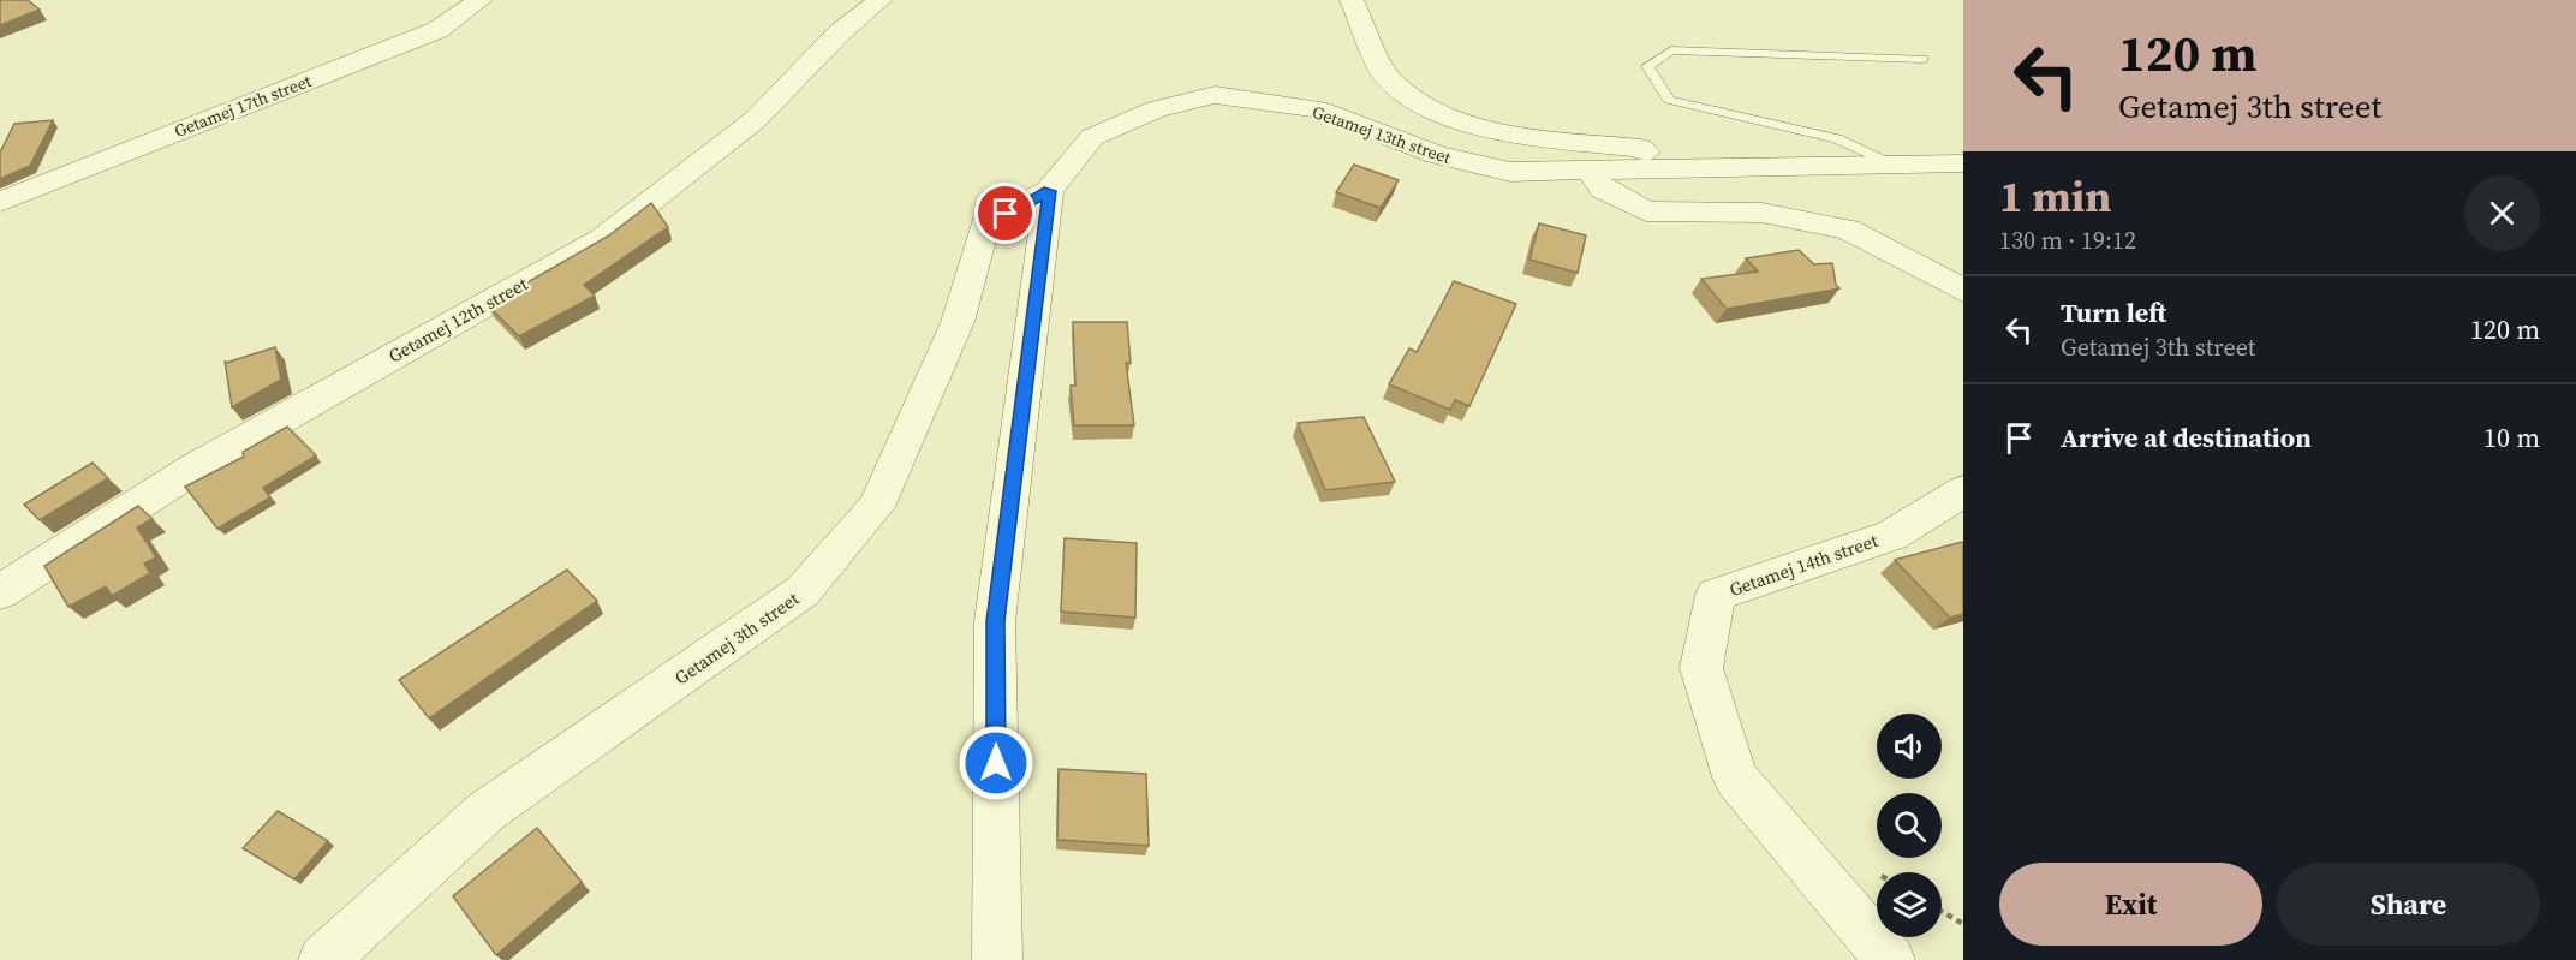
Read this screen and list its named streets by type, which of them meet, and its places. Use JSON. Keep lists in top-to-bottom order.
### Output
{
  "streets": {
    "street": [
      "Getamej 17th street",
      "Getamej 13th street",
      "Getamej 12th street",
      "Getamej 14th street",
      "Getamej 3th street"
    ]
  },
  "crossings": [
    ["Getamej 13th street", "Getamej 3th street"]
  ],
  "page": {
    "turn": ["120 m", "Getamej 3th street"],
    "heading": ["1 min", "130 m · 19:12"],
    "list": [
      {
        "name": "Turn left",
        "note": "Getamej 3th street",
        "value": "120 m"
      },
      {
        "name": "Arrive at destination",
        "value": "10 m"
      }
    ],
    "buttons": ["Exit", "Share"]
  }
}
